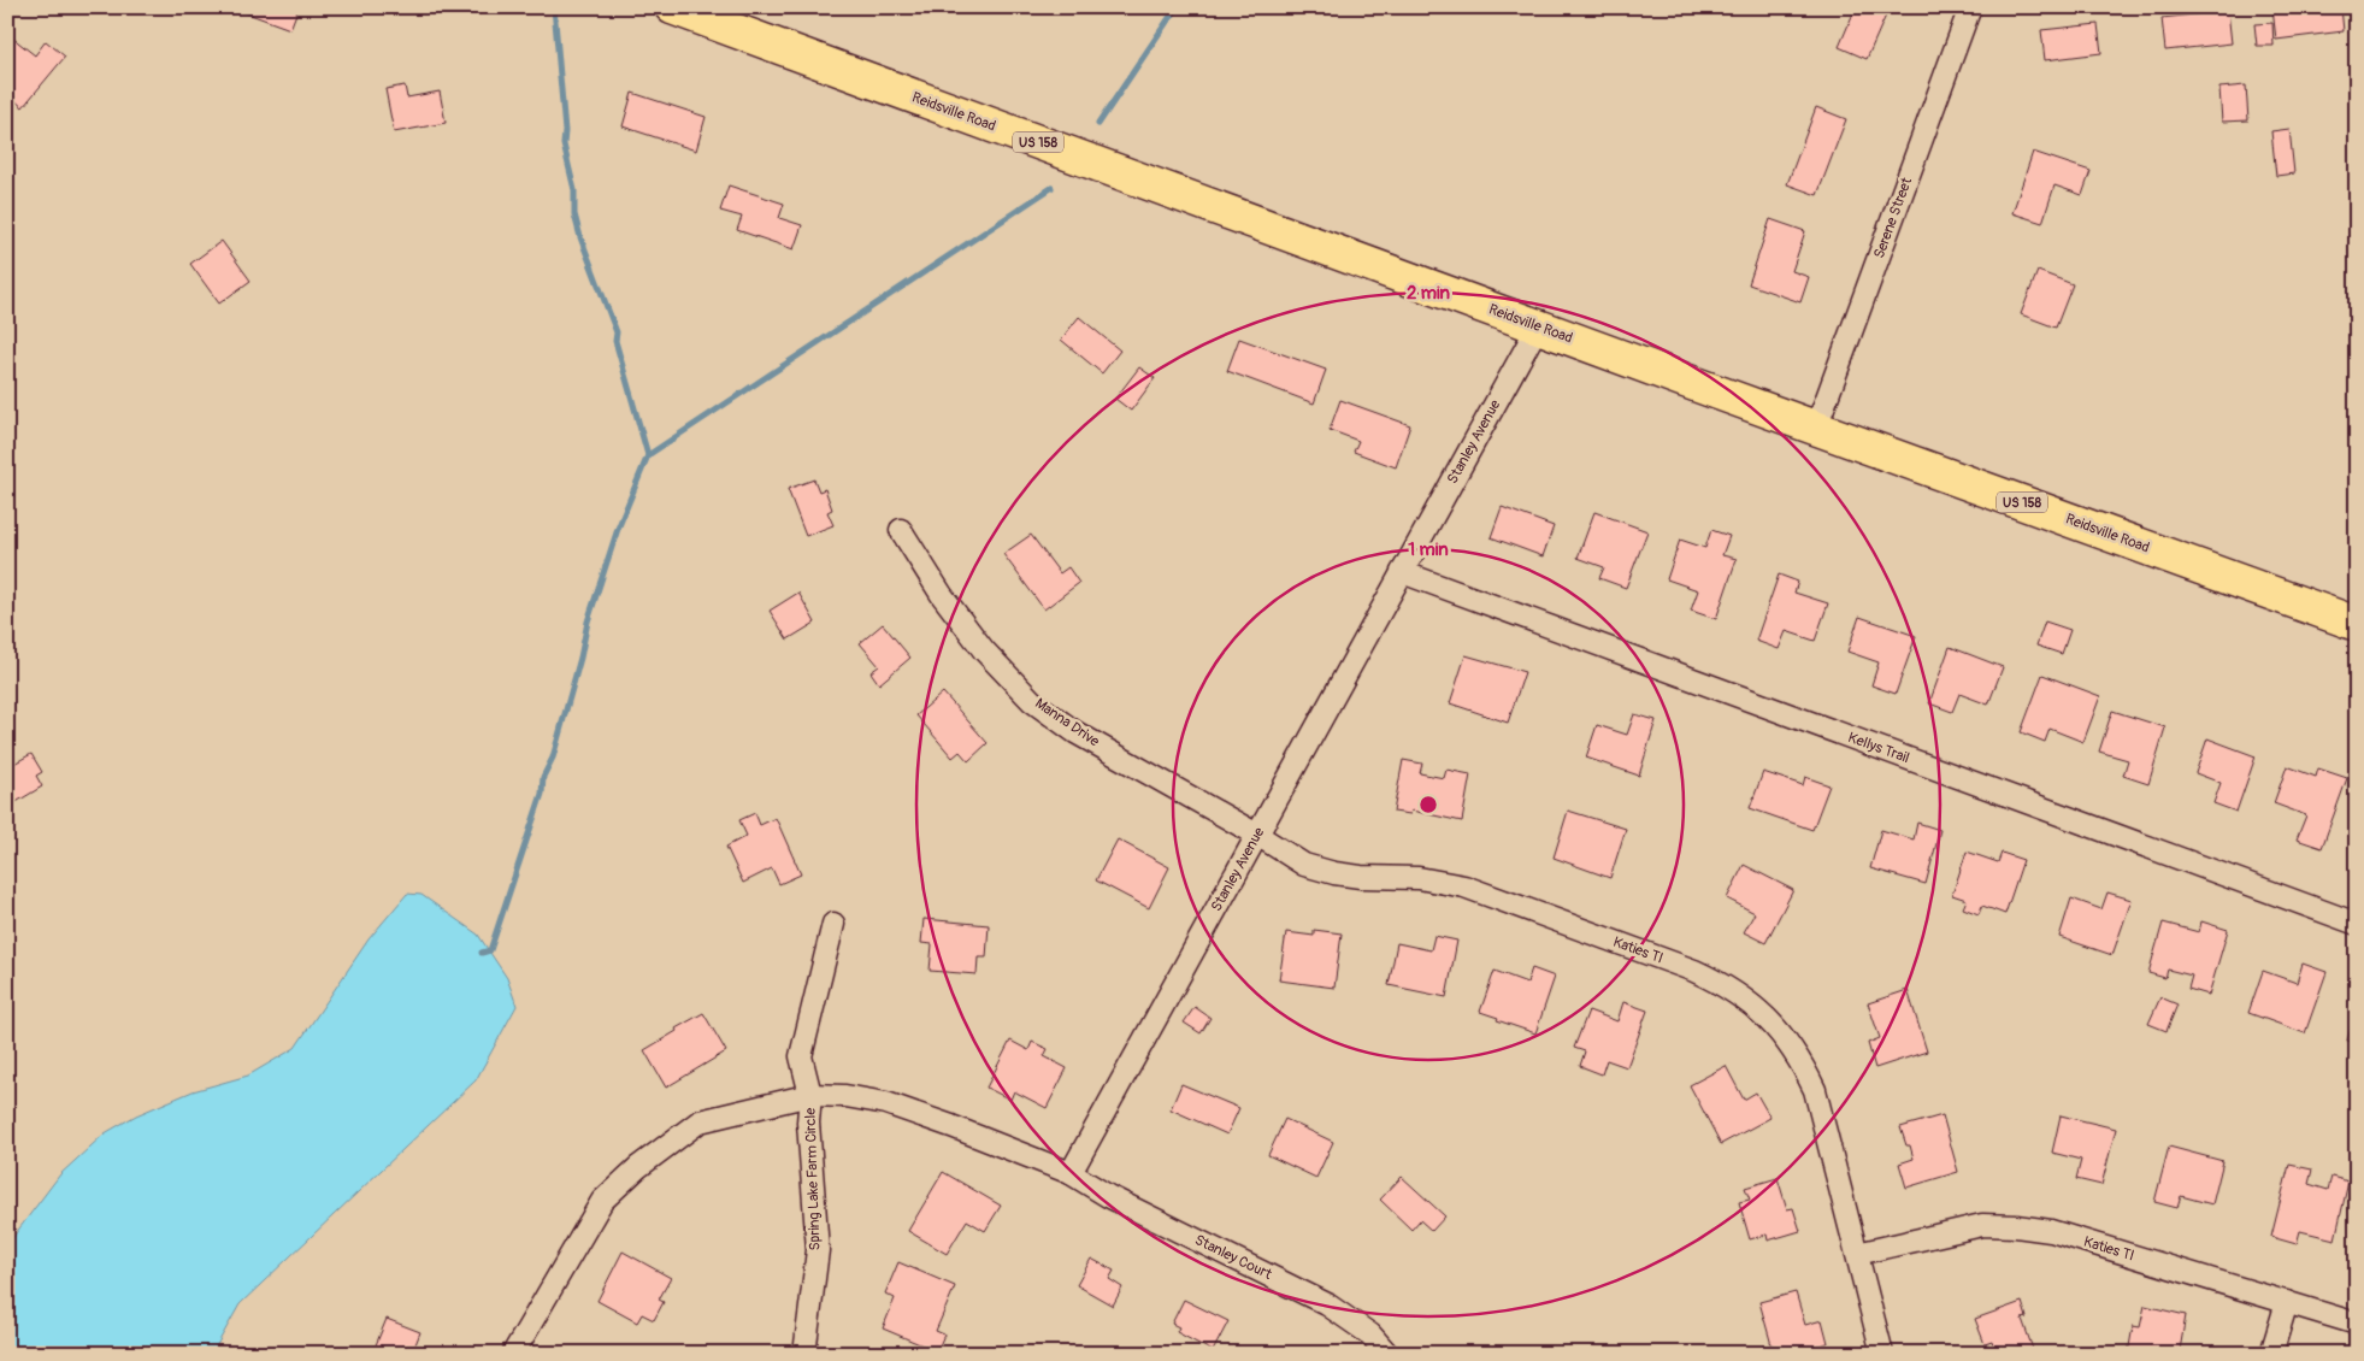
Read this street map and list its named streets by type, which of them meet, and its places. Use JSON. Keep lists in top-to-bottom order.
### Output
{
  "streets": {
    "highway": ["Reidsville Road", "US 158"],
    "street": [
      "Serene Street",
      "Stanley Avenue",
      "Manna Drive",
      "Kellys Trail",
      "Katies Tl",
      "Spring Lake Farm Circle",
      "Stanley Court"
    ]
  },
  "crossings": [
    ["Reidsville Road", "Serene Street"],
    ["Reidsville Road", "Stanley Avenue"],
    ["Stanley Avenue", "Manna Drive"],
    ["Stanley Avenue", "Kellys Trail"],
    ["Stanley Avenue", "Katies Tl"],
    ["Stanley Avenue", "Stanley Court"],
    ["Manna Drive", "Katies Tl"]
  ],
  "rings": ["2 min", "1 min"]
}
